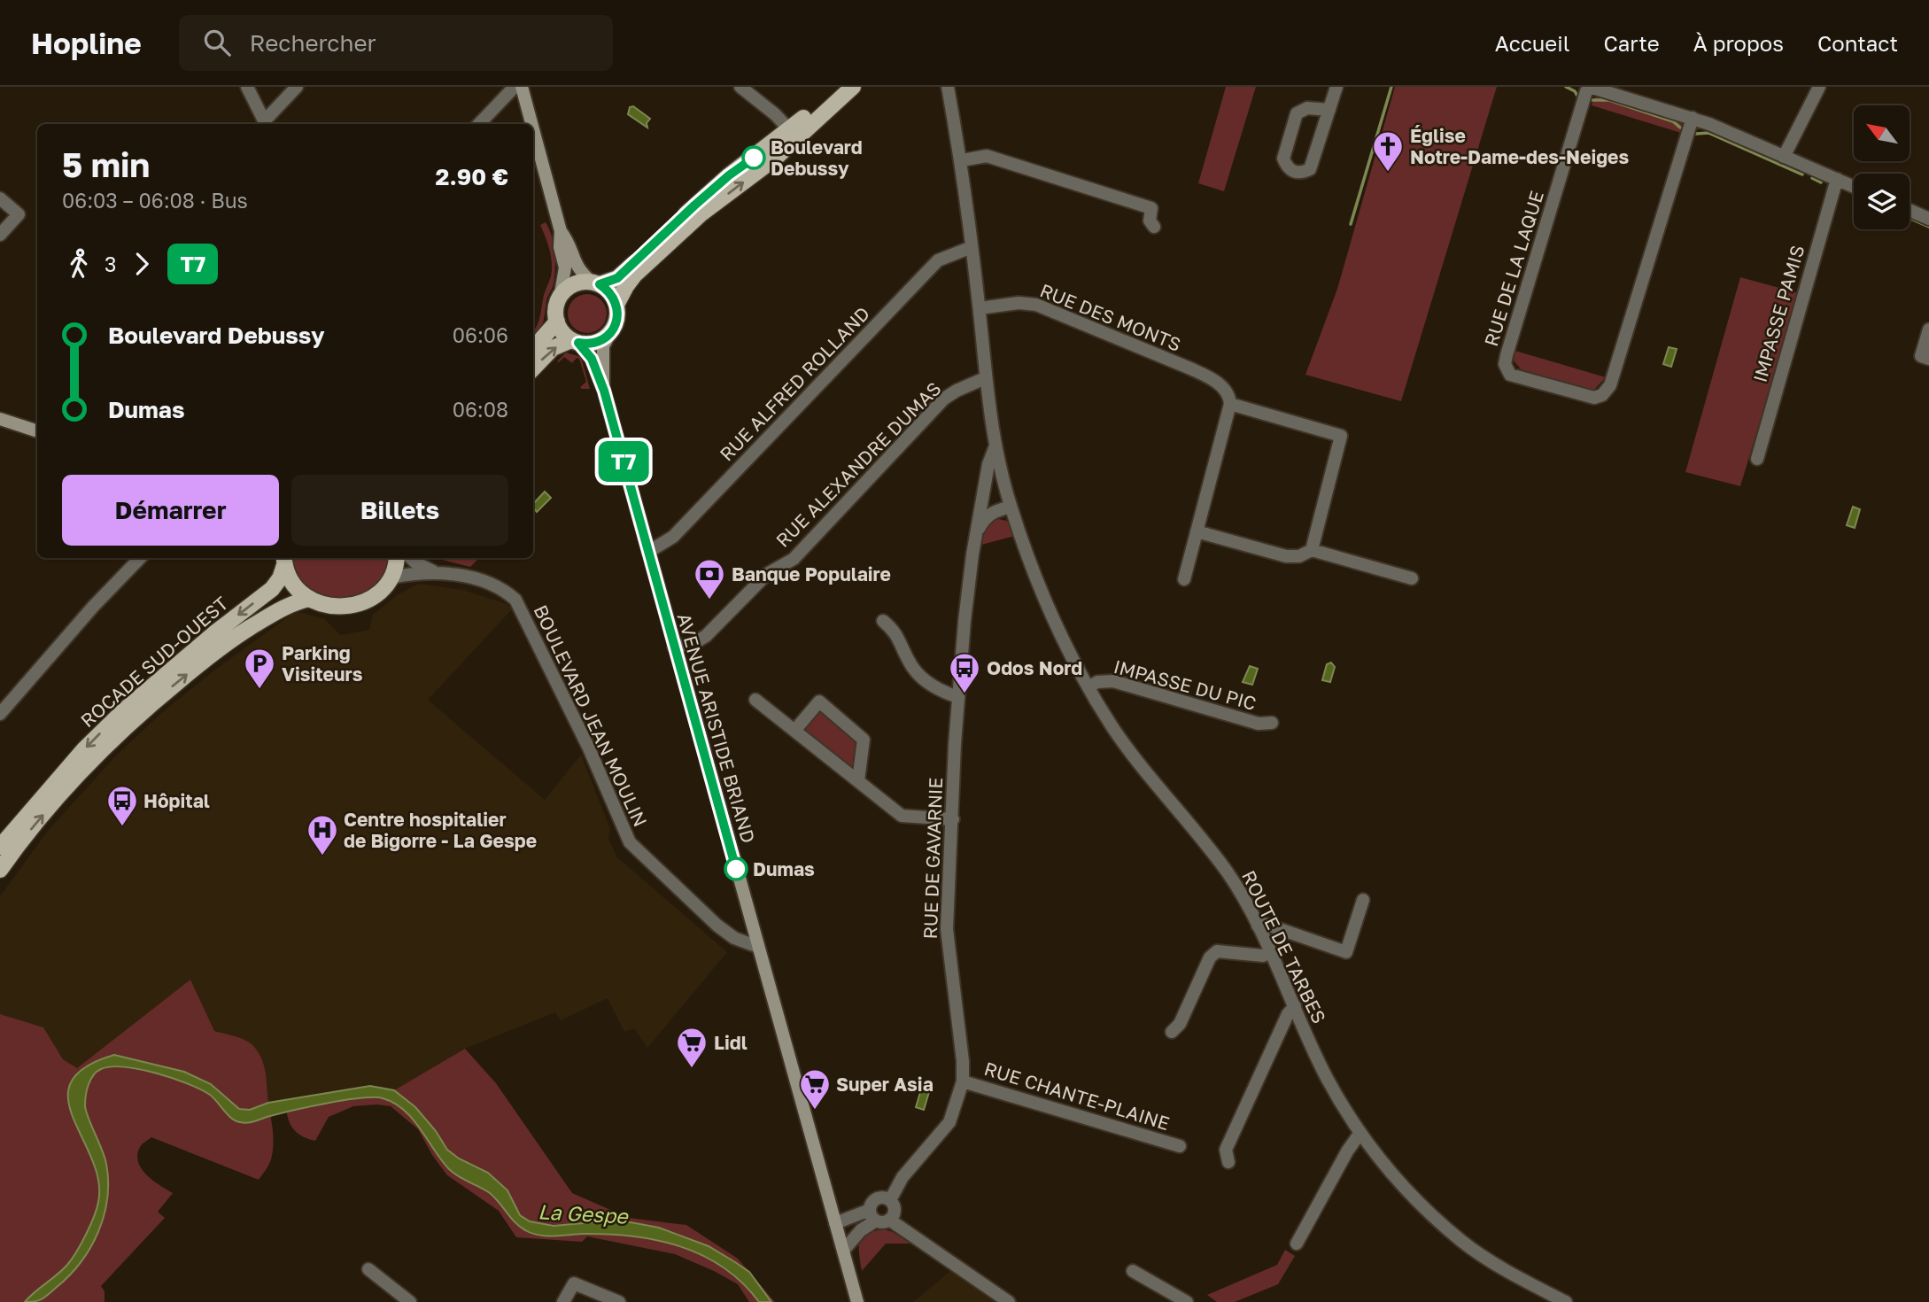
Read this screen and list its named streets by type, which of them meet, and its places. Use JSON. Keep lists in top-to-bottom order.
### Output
{
  "streets": {
    "main road": ["ROCADE SUD-OUEST", "AVENUE ARISTIDE BRIAND"],
    "street": [
      "RUE DE LA LAQUE",
      "IMPASSE PAMIS",
      "RUE DES MONTS",
      "RUE ALFRED ROLLAND",
      "RUE ALEXANDRE DUMAS",
      "IMPASSE DU PIC",
      "BOULEVARD JEAN MOULIN",
      "RUE DE GAVARNIE",
      "ROUTE DE TARBES",
      "RUE CHANTE-PLAINE"
    ]
  },
  "crossings": [
    ["RUE DES MONTS", "ROUTE DE TARBES"],
    ["RUE ALFRED ROLLAND", "AVENUE ARISTIDE BRIAND"],
    ["RUE ALFRED ROLLAND", "ROUTE DE TARBES"],
    ["RUE ALEXANDRE DUMAS", "AVENUE ARISTIDE BRIAND"],
    ["RUE ALEXANDRE DUMAS", "ROUTE DE TARBES"],
    ["IMPASSE DU PIC", "ROUTE DE TARBES"],
    ["BOULEVARD JEAN MOULIN", "AVENUE ARISTIDE BRIAND"],
    ["RUE DE GAVARNIE", "ROUTE DE TARBES"],
    ["RUE DE GAVARNIE", "RUE CHANTE-PLAINE"]
  ],
  "water": ["La Gespe"],
  "places": {
    "other": ["Boulevard Debussy", "Dumas"],
    "church": ["Église Notre-Dame-des-Neiges"],
    "bank": ["Banque Populaire"],
    "parking": ["Parking Visiteurs"],
    "bus stop": ["Odos Nord", "Hôpital"],
    "hospital": ["Centre hospitalier de Bigorre - La Gespe"],
    "supermarket": ["Lidl", "Super Asia"]
  },
  "lines": ["bus line T7"],
  "north": "top left",
  "page": {
    "header": "Hopline",
    "search": "Rechercher",
    "nav": [
      "Accueil",
      "Carte",
      "À propos",
      "Contact"
    ],
    "on_map": "T7",
    "heading": ["5 min", "06:03 – 06:08 · Bus", "2.90 €"],
    "legs": ["3", "T7"],
    "list": [
      {
        "name": "Boulevard Debussy",
        "value": "06:06"
      },
      {
        "name": "Dumas",
        "value": "06:08"
      }
    ],
    "buttons": ["Démarrer", "Billets"]
  }
}
